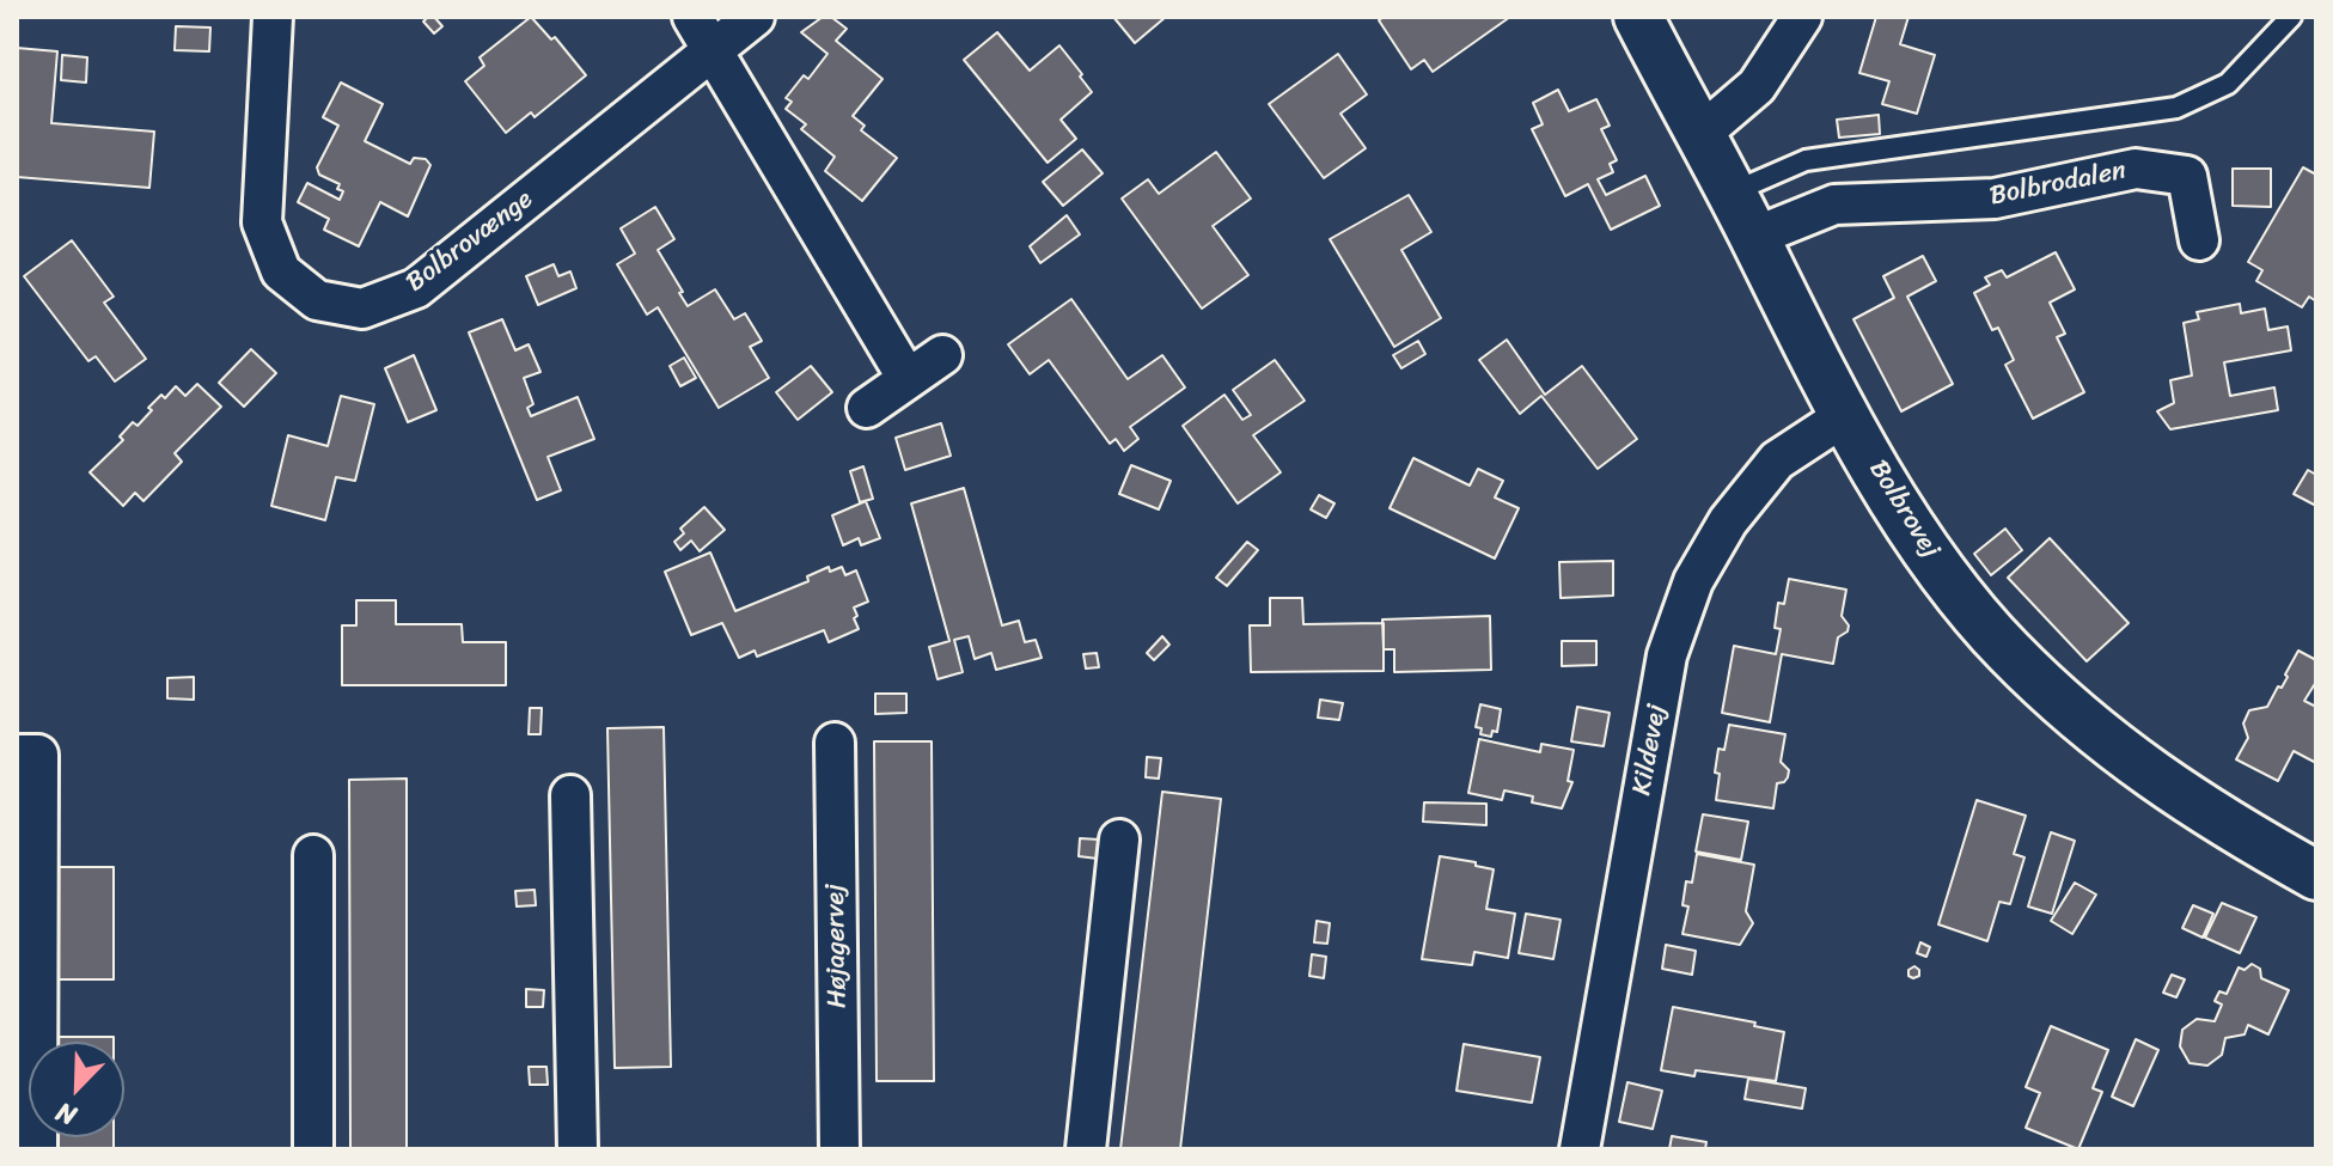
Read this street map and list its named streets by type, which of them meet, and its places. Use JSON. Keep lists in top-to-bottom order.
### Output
{
  "streets": {
    "street": [
      "Bolbrodalen",
      "Bolbrovænge",
      "Bolbrovej",
      "Kildevej",
      "Højagervej"
    ]
  },
  "crossings": [
    ["Bolbrodalen", "Bolbrovej"],
    ["Bolbrovej", "Kildevej"]
  ],
  "north": "bottom left"
}
